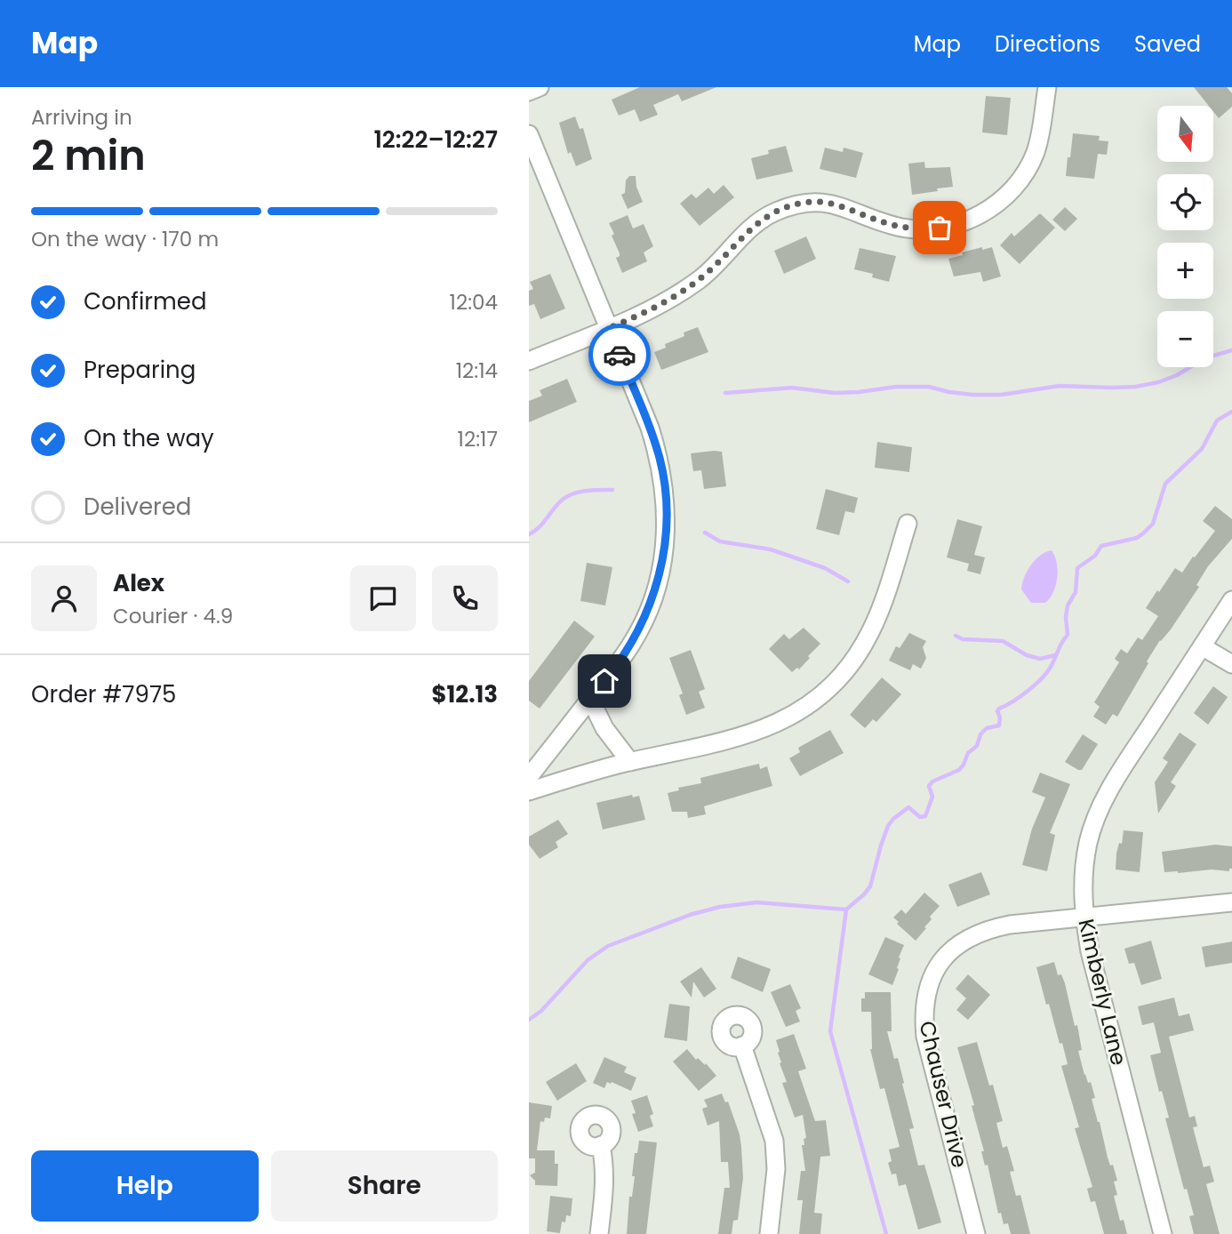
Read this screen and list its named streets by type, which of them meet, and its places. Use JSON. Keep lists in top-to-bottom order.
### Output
{
  "streets": {
    "street": ["Kimberly Lane", "Chauser Drive"]
  },
  "crossings": [
    ["Kimberly Lane", "Chauser Drive"]
  ],
  "north": "bottom",
  "page": {
    "header": "Map",
    "nav": ["Map", "Directions", "Saved"],
    "heading": ["2 min", "Arriving in", "12:22–12:27"],
    "panel": [
      "Alex",
      "Courier · 4.9",
      "Order #7975",
      "$12.13"
    ],
    "map_buttons": ["+", "−"],
    "bar": "On the way · 170 m",
    "list": [
      ["Confirmed", "12:04"],
      ["Preparing", "12:14"],
      ["On the way", "12:17"],
      "Delivered"
    ],
    "buttons": ["Help", "Share"]
  }
}
